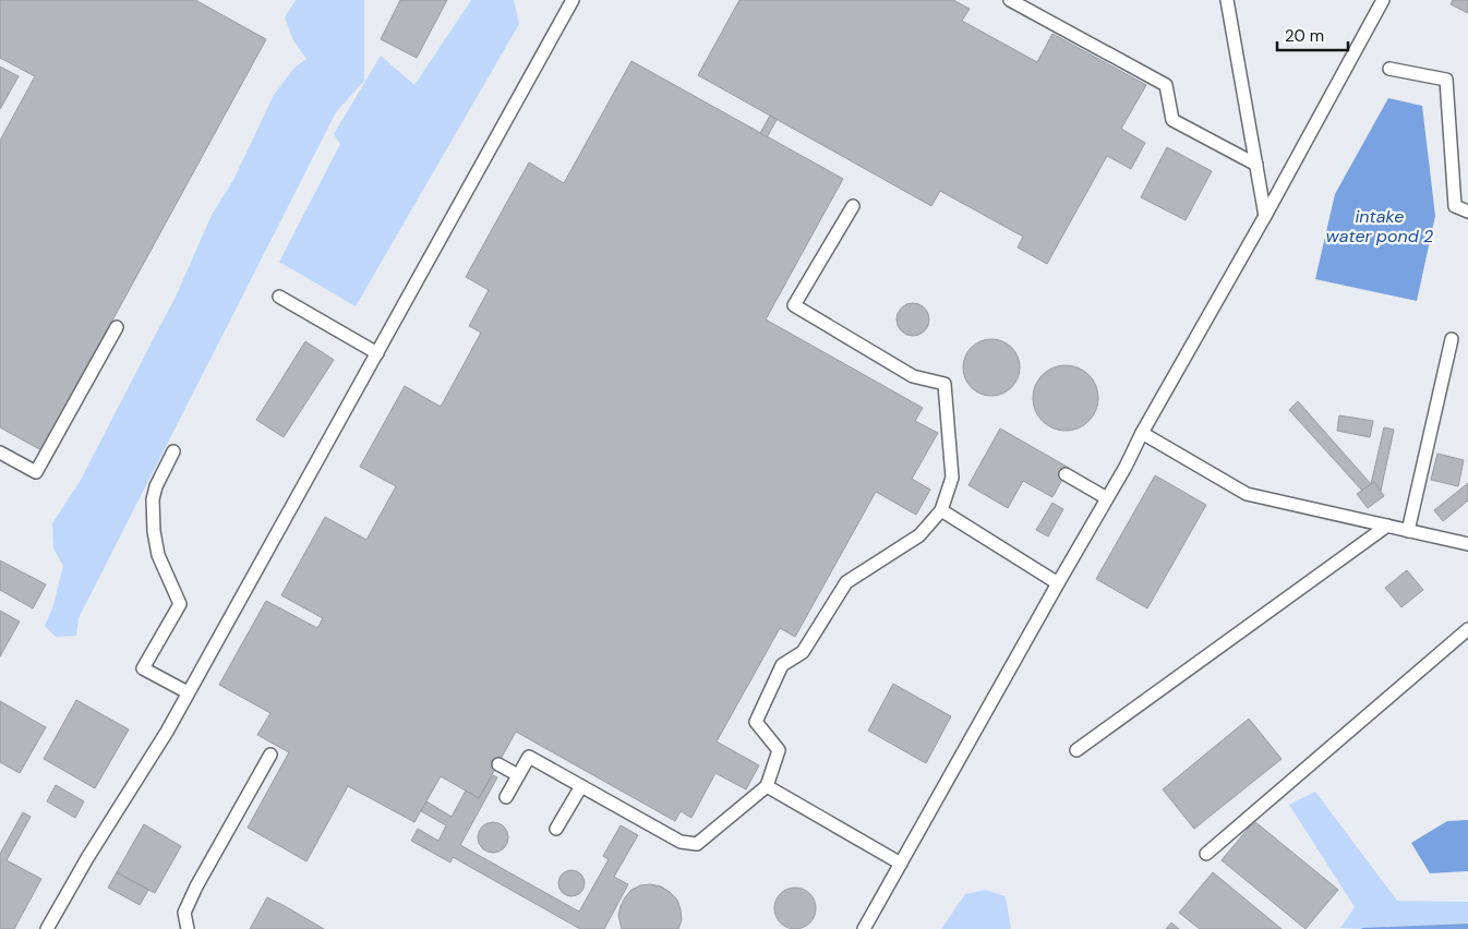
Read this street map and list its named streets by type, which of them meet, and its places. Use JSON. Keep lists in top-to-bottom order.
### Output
{
  "water": ["intake water pond 2"],
  "scale_bar": "20 m"
}
